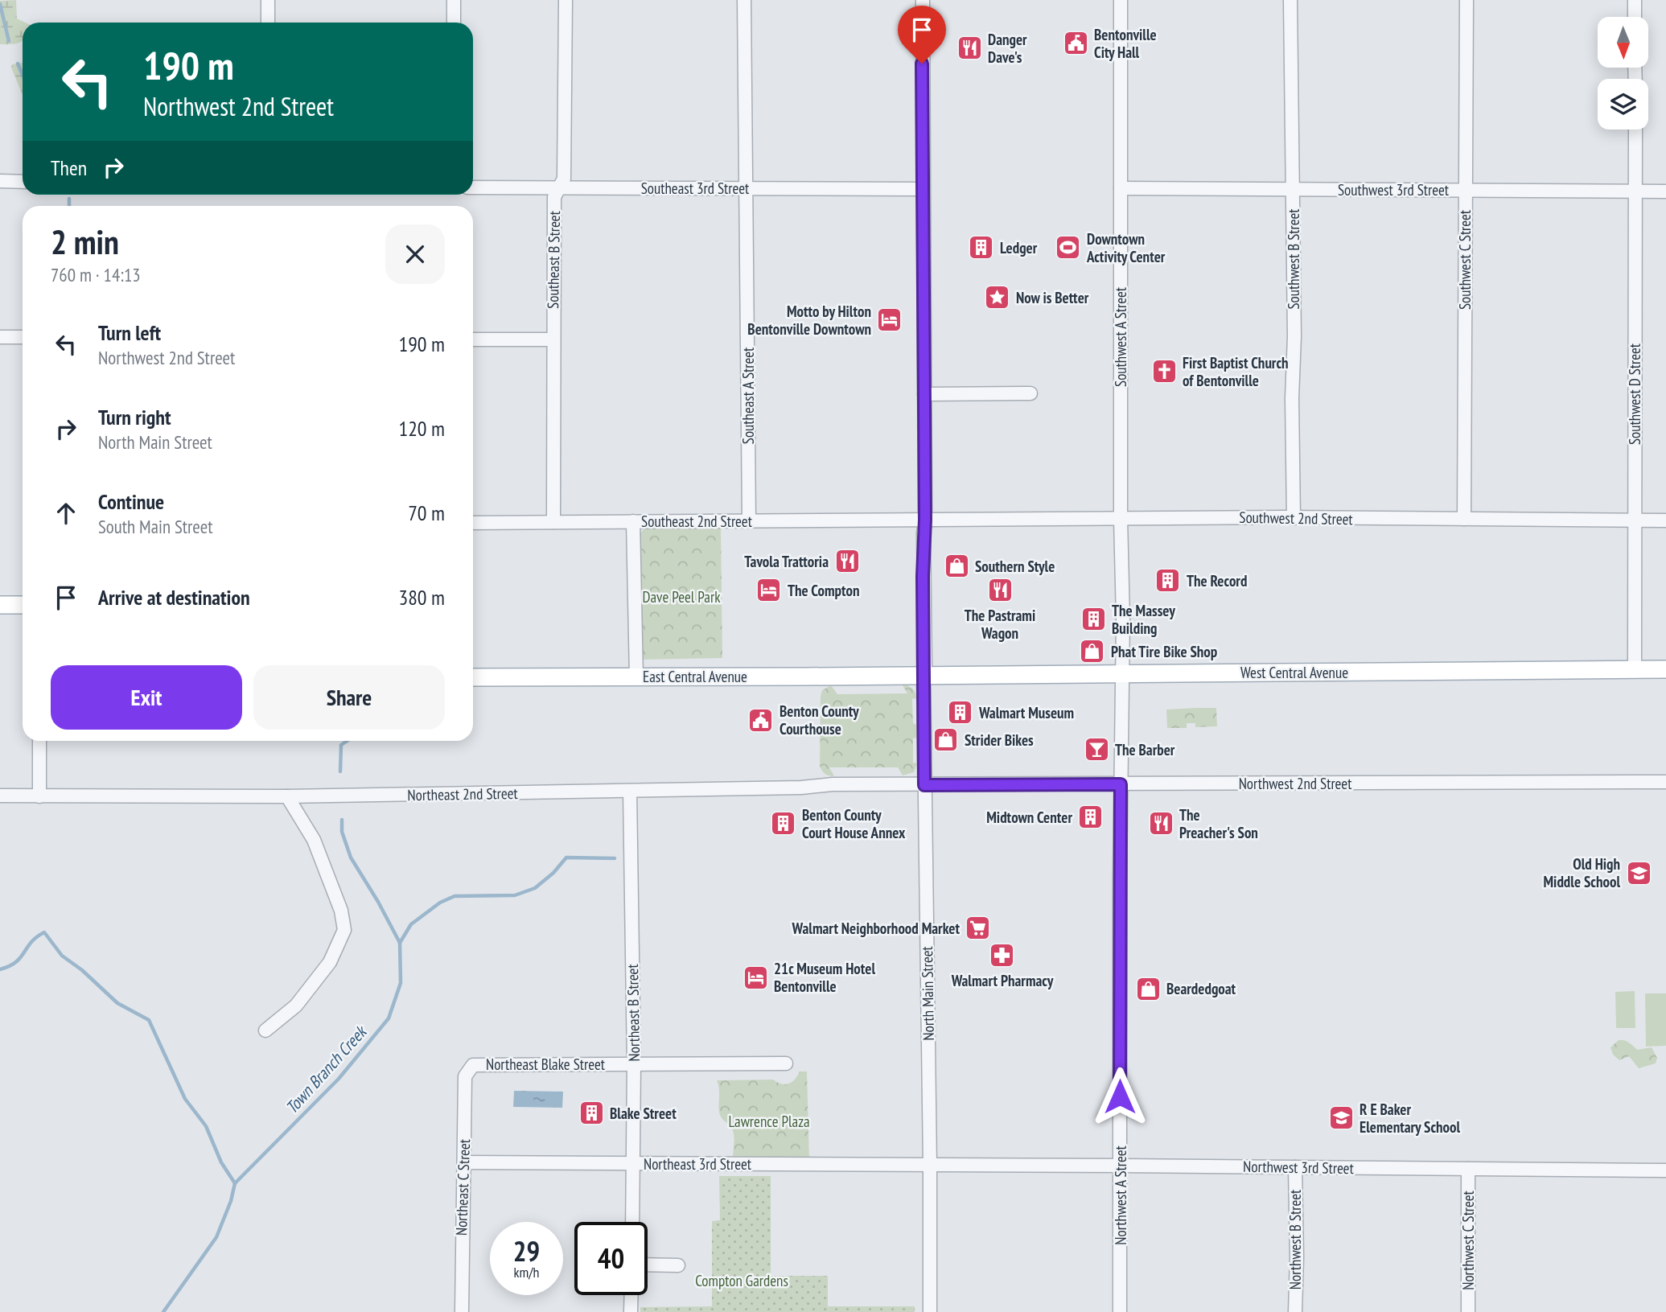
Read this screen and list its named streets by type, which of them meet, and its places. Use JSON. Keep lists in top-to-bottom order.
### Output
{
  "streets": {
    "main road": ["West Central Avenue", "East Central Avenue"],
    "street": [
      "Southeast 3rd Street",
      "Southwest 3rd Street",
      "Southwest B Street",
      "Southeast B Street",
      "Southwest C Street",
      "Southwest A Street",
      "Southwest D Street",
      "Southeast A Street",
      "Southwest 2nd Street",
      "Southeast 2nd Street",
      "Northwest 2nd Street",
      "Northeast 2nd Street",
      "North Main Street",
      "Northeast B Street",
      "Northeast Blake Street",
      "Northeast 3rd Street",
      "Northwest 3rd Street",
      "Northeast C Street",
      "Northwest A Street",
      "Northwest B Street",
      "Northwest C Street"
    ]
  },
  "crossings": [
    ["Southeast 3rd Street", "Southeast B Street"],
    ["Southeast 3rd Street", "Southeast A Street"],
    ["Southeast 3rd Street", "North Main Street"],
    ["Southwest 3rd Street", "Southwest B Street"],
    ["Southwest 3rd Street", "Southwest C Street"],
    ["Southwest 3rd Street", "Southwest A Street"],
    ["Southwest 3rd Street", "Southwest D Street"],
    ["Southwest B Street", "Southwest 2nd Street"],
    ["Southeast B Street", "Southeast 2nd Street"],
    ["Southwest C Street", "Southwest 2nd Street"],
    ["Southwest A Street", "Southwest 2nd Street"],
    ["Southwest A Street", "West Central Avenue"],
    ["Southwest A Street", "Northwest A Street"],
    ["Southwest D Street", "Southwest 2nd Street"],
    ["Southwest D Street", "West Central Avenue"],
    ["Southeast A Street", "Southeast 2nd Street"],
    ["Southwest 2nd Street", "Southeast 2nd Street"],
    ["Southwest 2nd Street", "North Main Street"],
    ["Southeast 2nd Street", "North Main Street"],
    ["West Central Avenue", "East Central Avenue"],
    ["West Central Avenue", "North Main Street"],
    ["West Central Avenue", "Northwest A Street"],
    ["East Central Avenue", "North Main Street"],
    ["Northwest 2nd Street", "Northeast 2nd Street"],
    ["Northwest 2nd Street", "North Main Street"],
    ["Northwest 2nd Street", "Northwest A Street"],
    ["Northeast 2nd Street", "North Main Street"],
    ["Northeast 2nd Street", "Northeast B Street"],
    ["North Main Street", "Northeast 3rd Street"],
    ["North Main Street", "Northwest 3rd Street"],
    ["Northeast B Street", "Northeast Blake Street"],
    ["Northeast B Street", "Northeast 3rd Street"],
    ["Northeast Blake Street", "Northeast C Street"],
    ["Northeast 3rd Street", "Northwest 3rd Street"],
    ["Northeast 3rd Street", "Northeast C Street"],
    ["Northwest 3rd Street", "Northwest A Street"],
    ["Northwest 3rd Street", "Northwest B Street"],
    ["Northwest 3rd Street", "Northwest C Street"]
  ],
  "water": ["Town Branch Creek"],
  "parks": ["Dave Peel Park", "Lawrence Plaza", "Compton Gardens"],
  "places": {
    "public building": ["Bentonville City Hall", "Benton County Courthouse"],
    "restaurant": [
      "Danger Dave's",
      "Tavola Trattoria",
      "The Pastrami Wagon",
      "The Preacher's Son"
    ],
    "building": [
      "Ledger",
      "The Record",
      "The Massey Building",
      "Walmart Museum",
      "Midtown Center",
      "Benton County Court House Annex",
      "Blake Street"
    ],
    "sports": ["Downtown Activity Center"],
    "place": ["Now is Better"],
    "hotel": ["Motto by Hilton Bentonville Downtown", "The Compton", "21c Museum Hotel Bentonville"],
    "church": ["First Baptist Church of Bentonville"],
    "shop": [
      "Southern Style",
      "Phat Tire Bike Shop",
      "Strider Bikes",
      "Beardedgoat"
    ],
    "bar": ["The Barber"],
    "school or university": ["Old High Middle School", "R E Baker Elementary School"],
    "supermarket": ["Walmart Neighborhood Market"],
    "pharmacy": ["Walmart Pharmacy"]
  },
  "north": "bottom",
  "page": {
    "turn": ["190 m", "Northwest 2nd Street"],
    "then": "Then",
    "heading": ["2 min", "760 m · 14:13"],
    "list": [
      {
        "name": "Turn left",
        "note": "Northwest 2nd Street",
        "value": "190 m"
      },
      {
        "name": "Turn right",
        "note": "North Main Street",
        "value": "120 m"
      },
      {
        "name": "Continue",
        "note": "South Main Street",
        "value": "70 m"
      },
      {
        "name": "Arrive at destination",
        "value": "380 m"
      }
    ],
    "buttons": ["Exit", "Share"],
    "speed": "29 km/h",
    "limit": "40"
  }
}
